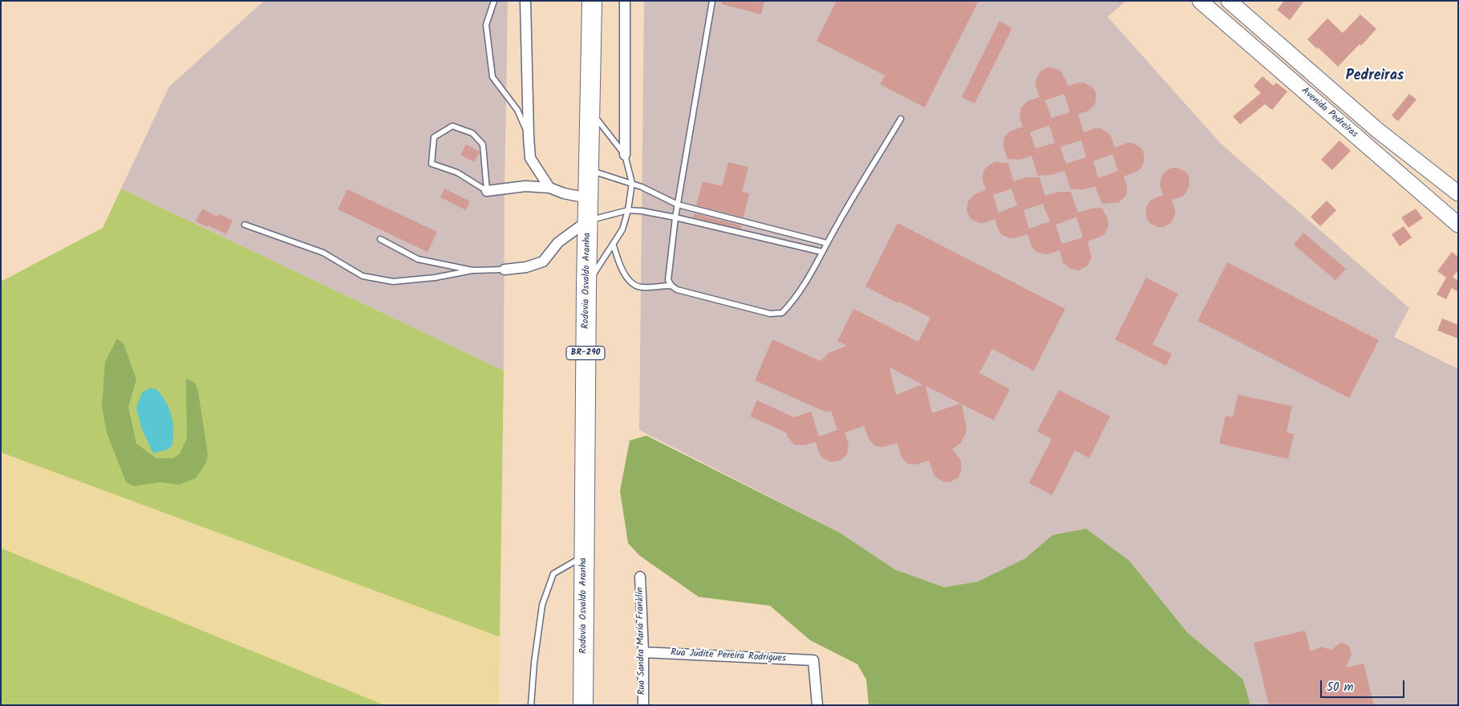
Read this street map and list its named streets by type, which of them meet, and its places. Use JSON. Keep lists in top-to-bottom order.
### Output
{
  "streets": {
    "highway": ["Rodovia Osvaldo Aranha", "BR-290"],
    "main road": ["Avenida Pedreiras"],
    "street": ["Rua Sandra Maria Franklin", "Rua Judite Pereira Rodrigues"]
  },
  "crossings": [
    ["Rua Sandra Maria Franklin", "Rua Judite Pereira Rodrigues"]
  ],
  "districts": ["Pedreiras"],
  "scale_bar": "50 m"
}
